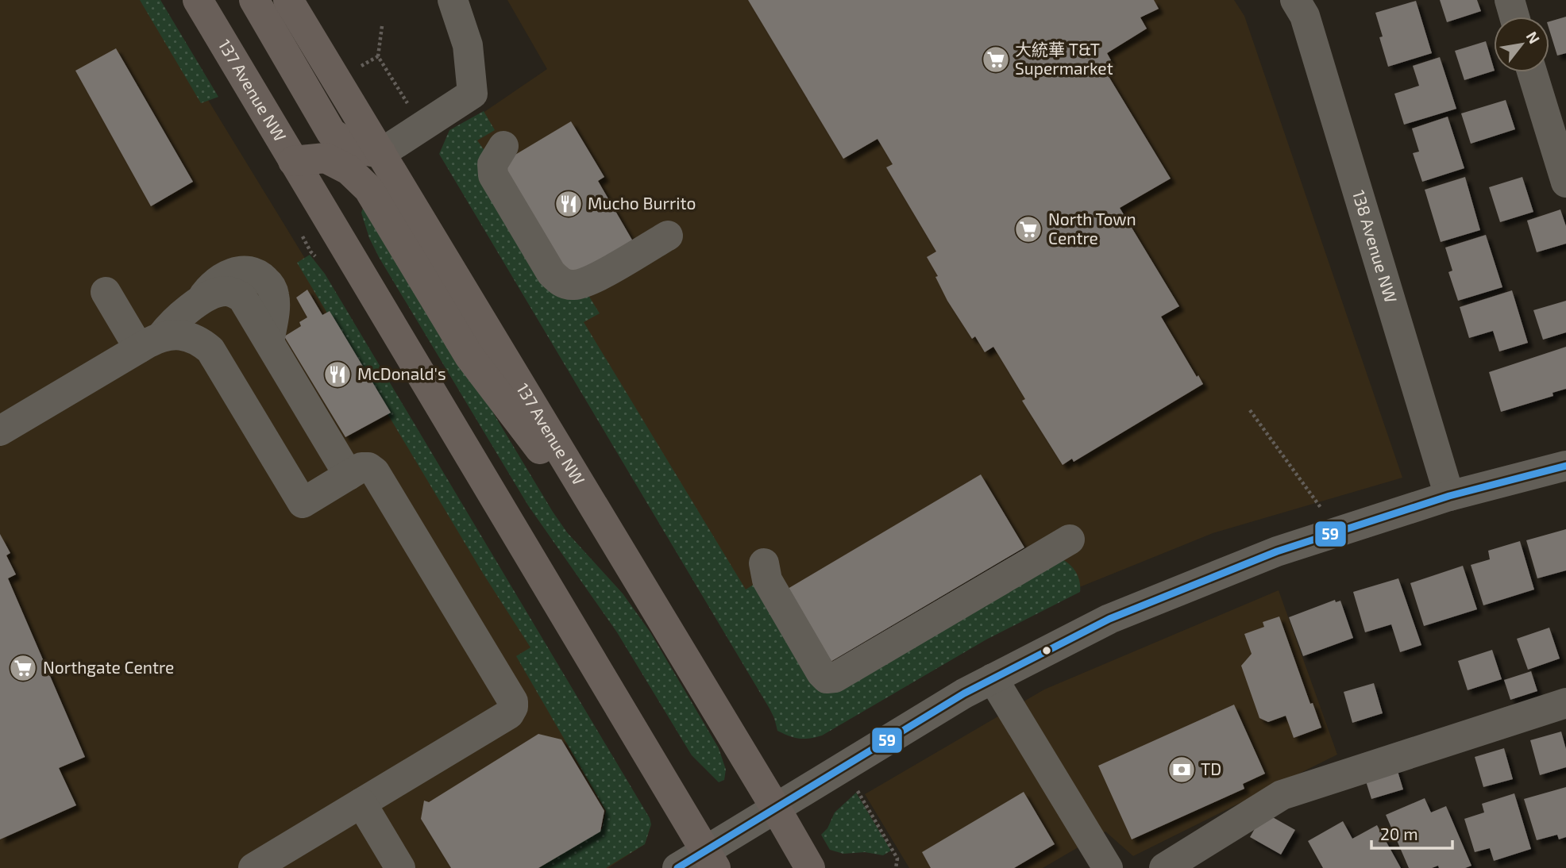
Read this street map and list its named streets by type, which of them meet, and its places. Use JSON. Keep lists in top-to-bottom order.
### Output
{
  "streets": {
    "main road": ["137 Avenue NW"],
    "street": ["138 Avenue NW"]
  },
  "places": {
    "supermarket": ["大統華 T&T Supermarket", "North Town Centre", "Northgate Centre"],
    "restaurant": ["Mucho Burrito", "McDonald's"],
    "bank": ["TD"]
  },
  "lines": ["transit line 59"],
  "scale_bar": "20 m",
  "north": "top right"
}
